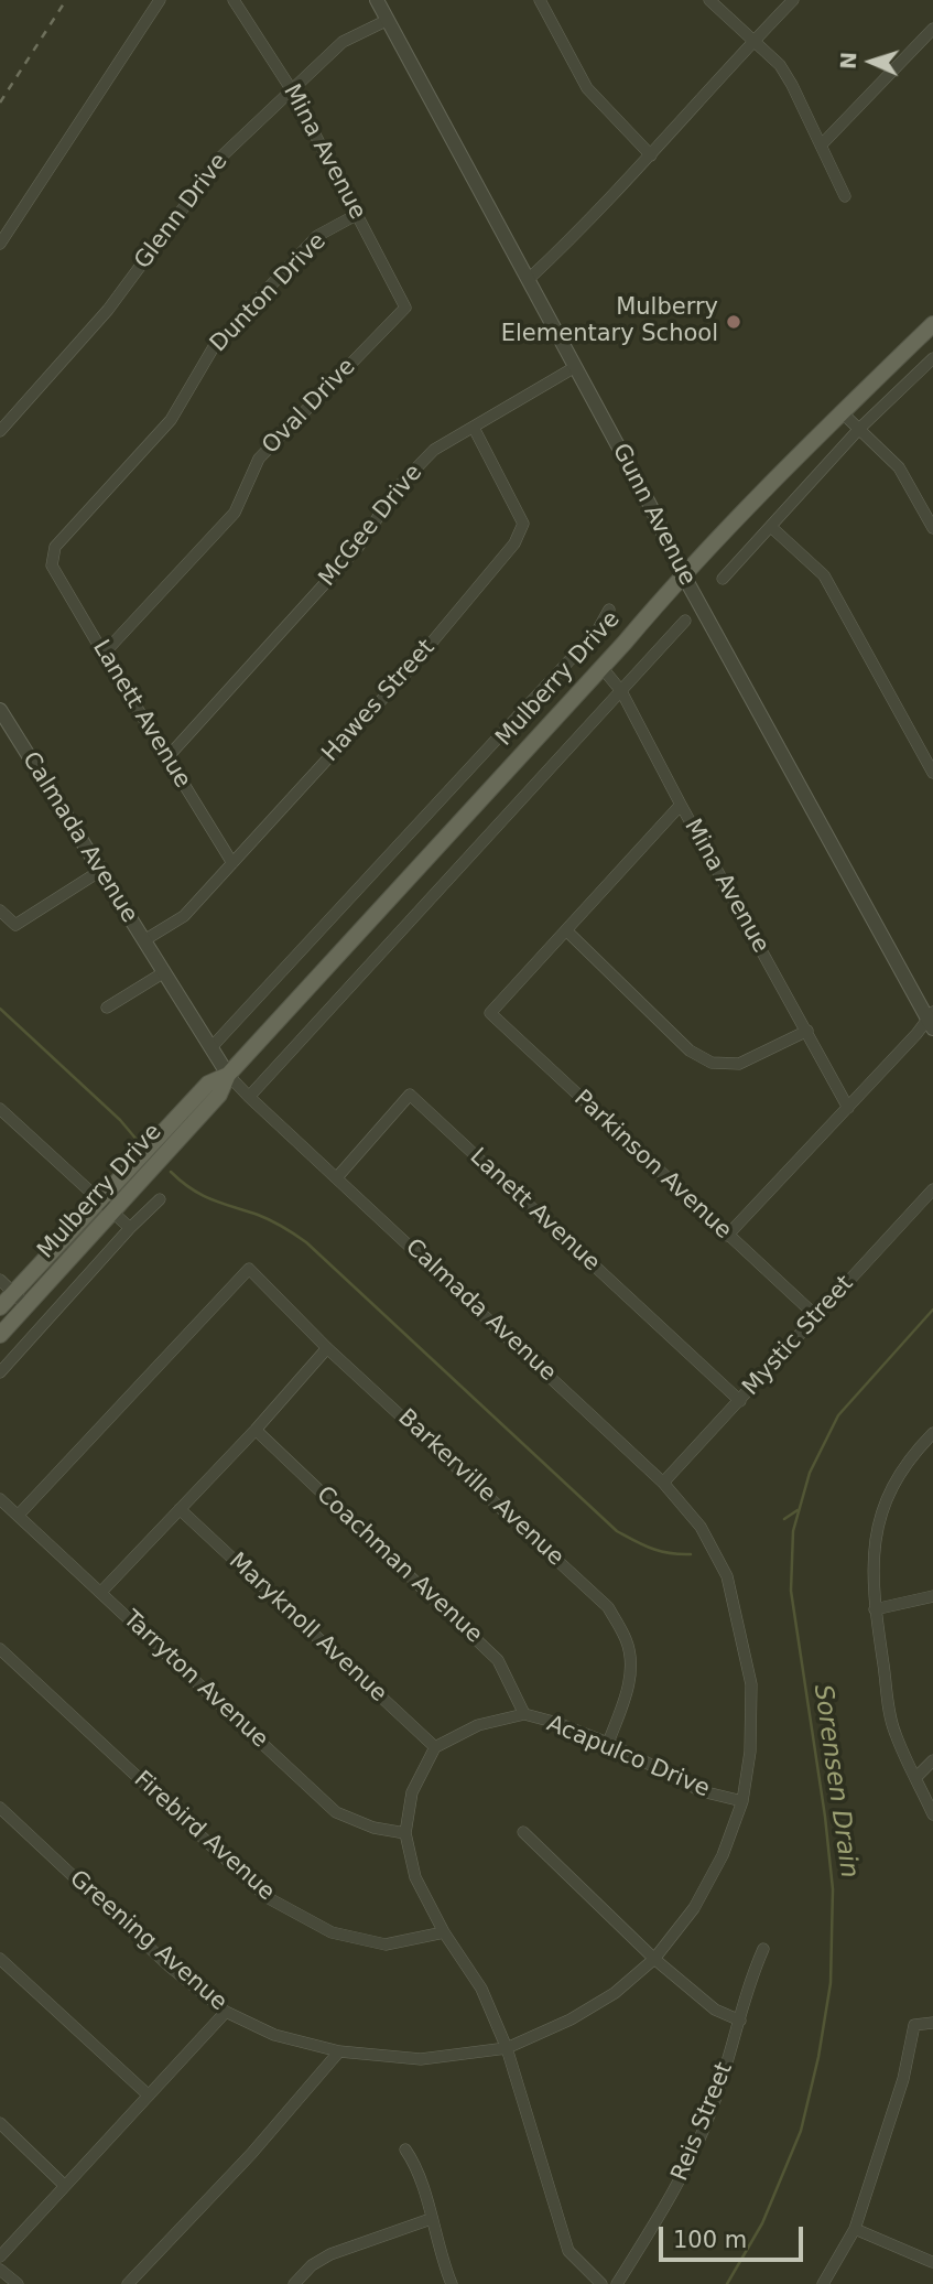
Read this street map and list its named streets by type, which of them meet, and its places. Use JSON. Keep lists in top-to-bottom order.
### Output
{
  "streets": {
    "main road": ["Mulberry Drive"],
    "street": [
      "Mina Avenue",
      "Glenn Drive",
      "Dunton Drive",
      "Oval Drive",
      "Gunn Avenue",
      "McGee Drive",
      "Hawes Street",
      "Lanett Avenue",
      "Calmada Avenue",
      "Parkinson Avenue",
      "Mystic Street",
      "Barkerville Avenue",
      "Coachman Avenue",
      "Maryknoll Avenue",
      "Tarryton Avenue",
      "Acapulco Drive",
      "Firebird Avenue",
      "Greening Avenue",
      "Reis Street"
    ]
  },
  "crossings": [
    ["Mina Avenue", "Glenn Drive"],
    ["Mina Avenue", "Dunton Drive"],
    ["Mina Avenue", "Oval Drive"],
    ["Mina Avenue", "Mulberry Drive"],
    ["Glenn Drive", "Gunn Avenue"],
    ["Dunton Drive", "Lanett Avenue"],
    ["Oval Drive", "Lanett Avenue"],
    ["Gunn Avenue", "McGee Drive"],
    ["Gunn Avenue", "Mulberry Drive"],
    ["McGee Drive", "Hawes Street"],
    ["McGee Drive", "Lanett Avenue"],
    ["Mulberry Drive", "Calmada Avenue"],
    ["Hawes Street", "Lanett Avenue"],
    ["Hawes Street", "Calmada Avenue"],
    ["Lanett Avenue", "Calmada Avenue"],
    ["Lanett Avenue", "Mystic Street"],
    ["Calmada Avenue", "Mystic Street"],
    ["Calmada Avenue", "Acapulco Drive"],
    ["Calmada Avenue", "Greening Avenue"],
    ["Parkinson Avenue", "Mystic Street"],
    ["Barkerville Avenue", "Tarryton Avenue"],
    ["Barkerville Avenue", "Acapulco Drive"],
    ["Coachman Avenue", "Acapulco Drive"],
    ["Maryknoll Avenue", "Acapulco Drive"]
  ],
  "water": ["Sorensen Drain"],
  "places": ["Mulberry Elementary School"],
  "scale_bar": "100 m",
  "north": "left"
}
